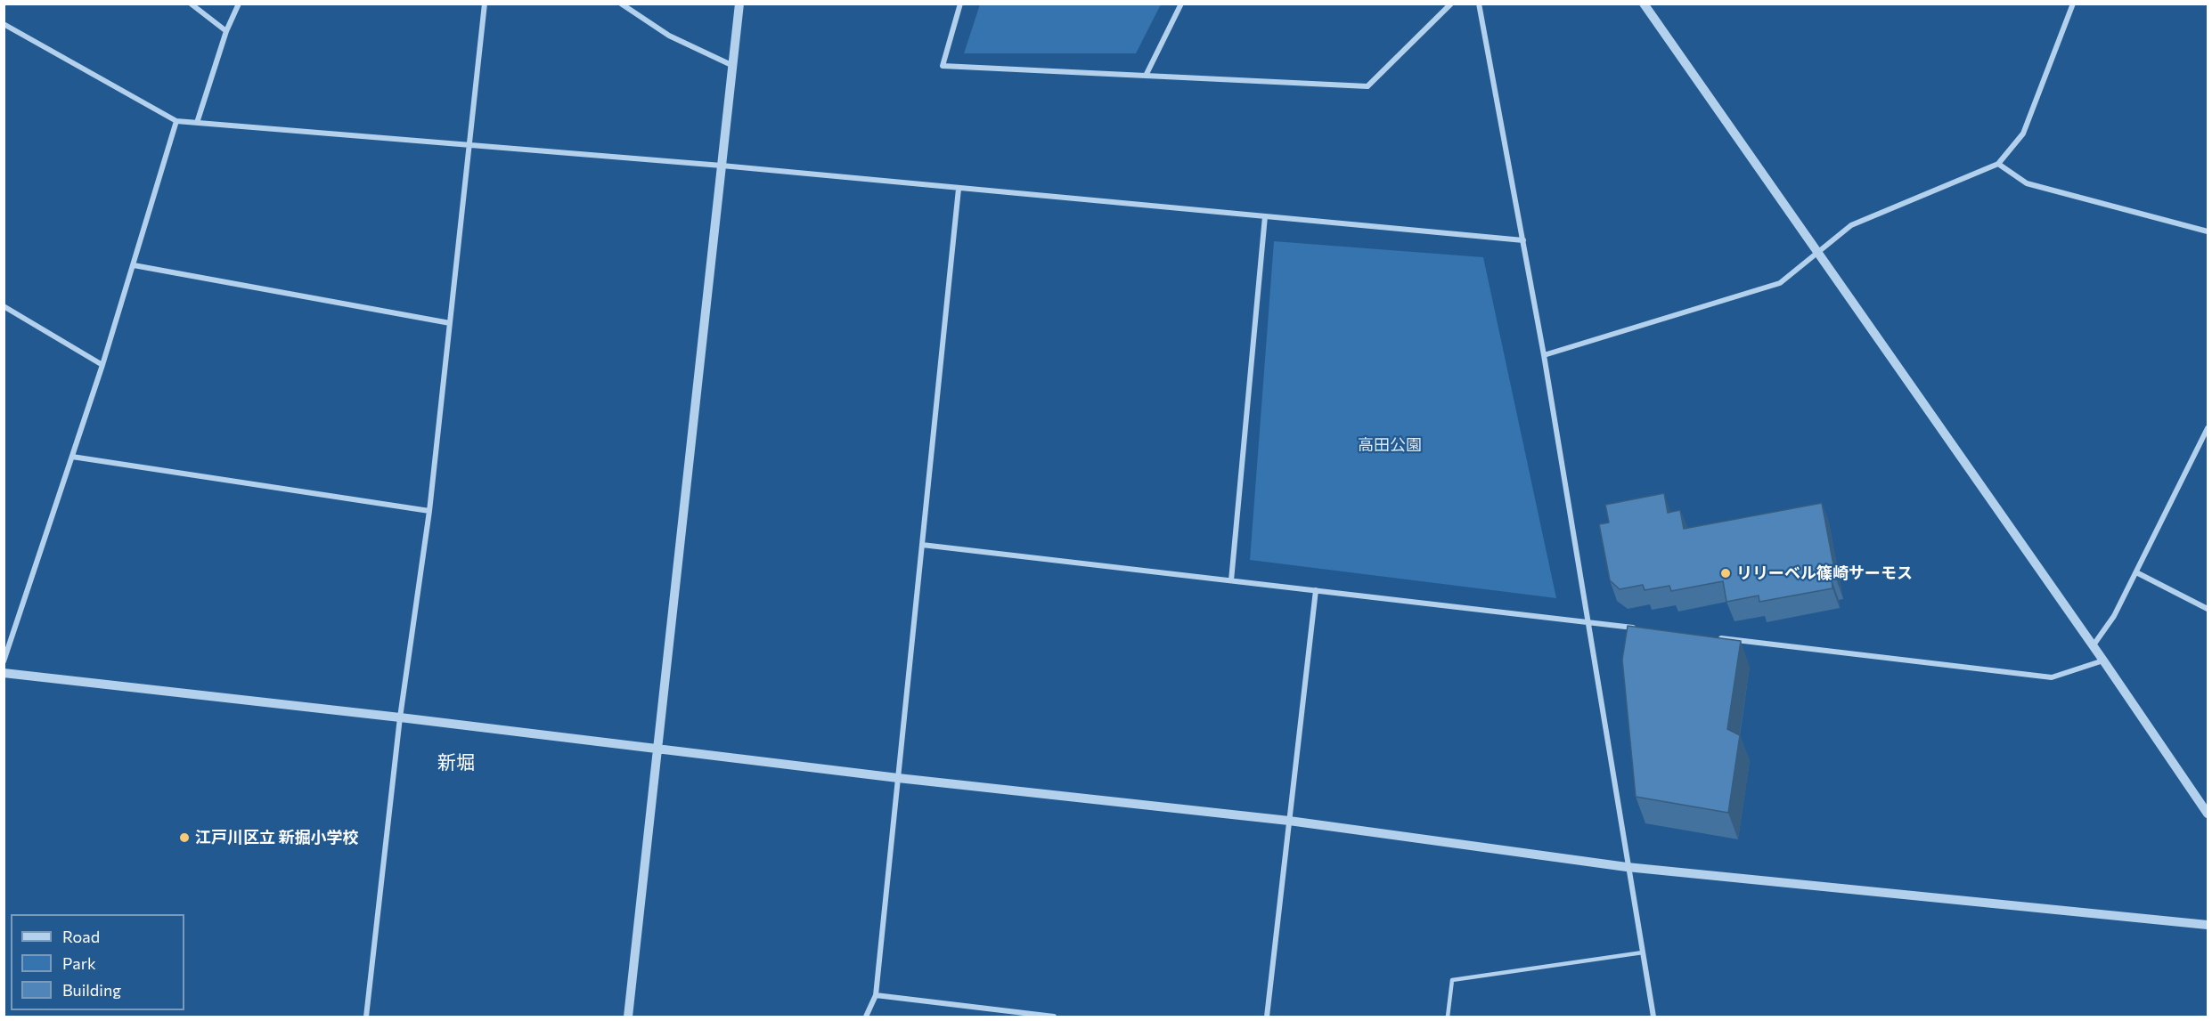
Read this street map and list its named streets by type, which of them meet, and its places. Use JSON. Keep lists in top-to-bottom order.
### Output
{
  "districts": ["新堀"],
  "parks": ["高田公園"],
  "places": ["リリーベル篠崎サーモス", "江戸川区立 新掘小学校"],
  "legend": ["Road", "Park", "Building"]
}
